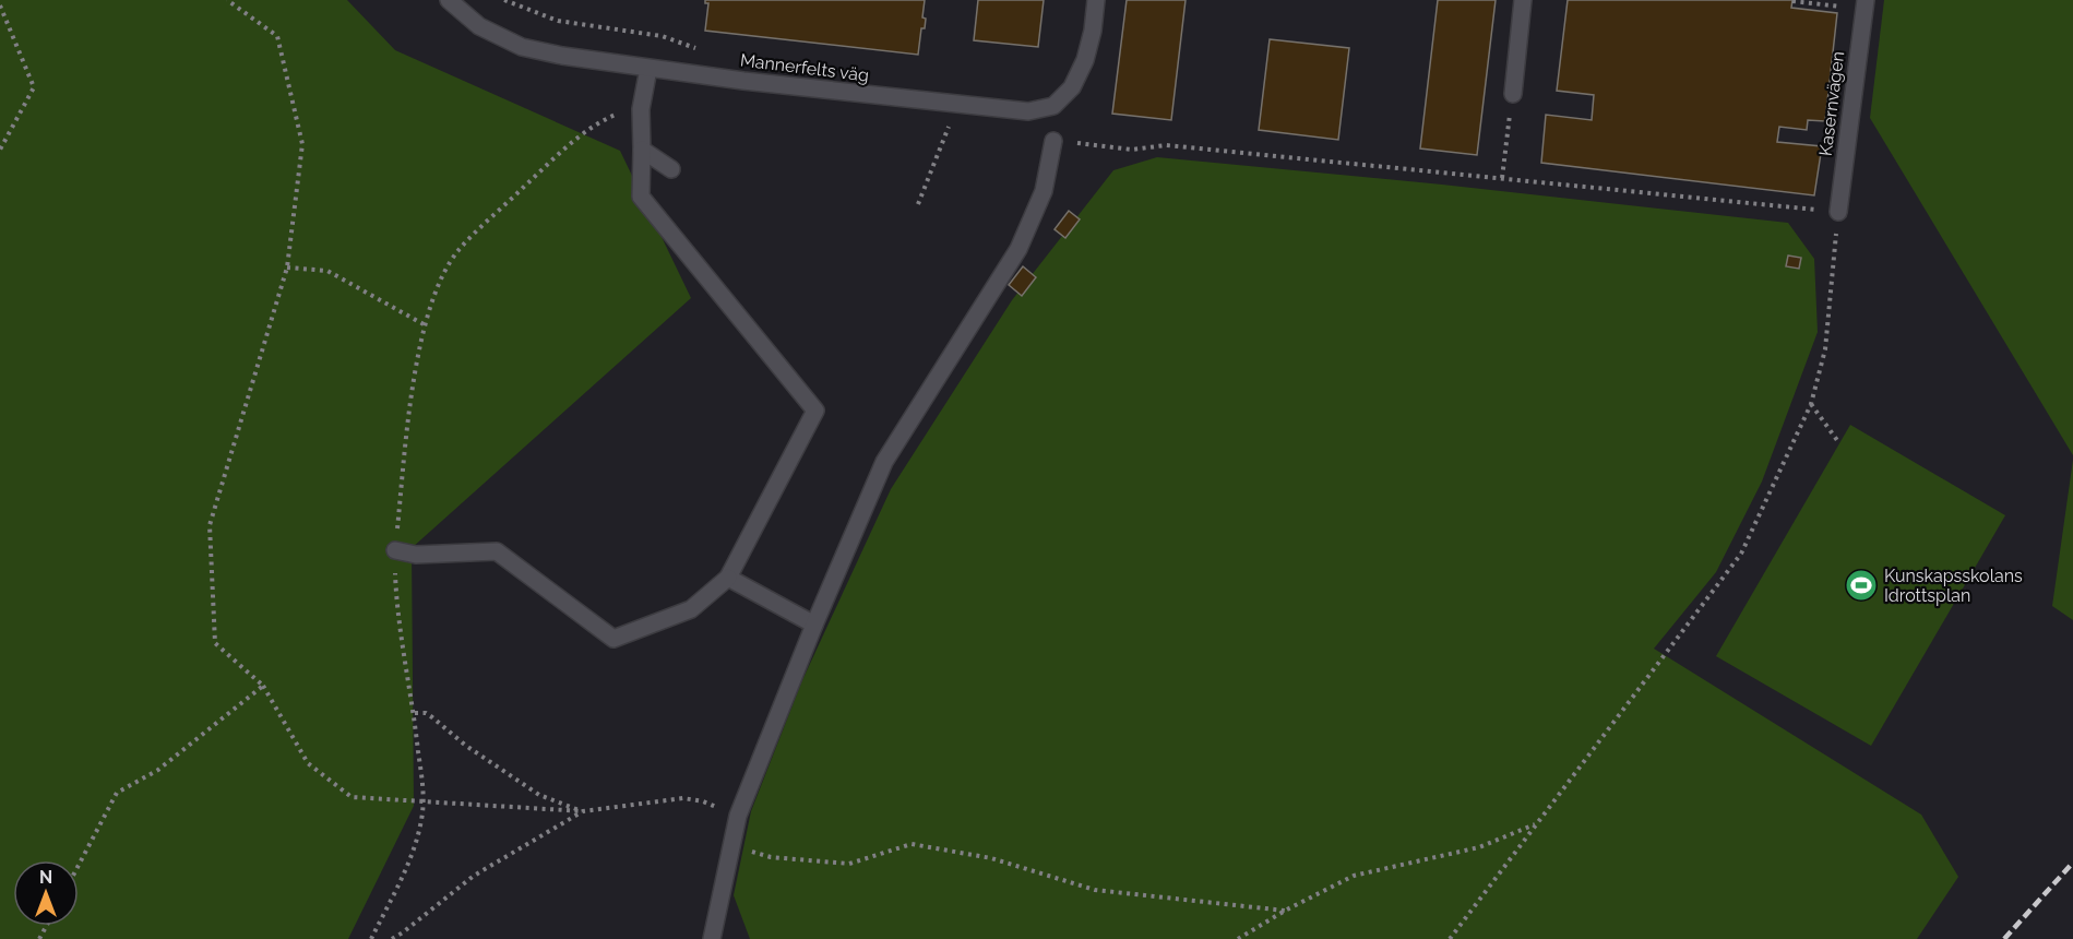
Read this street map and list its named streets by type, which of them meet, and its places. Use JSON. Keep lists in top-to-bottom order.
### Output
{
  "streets": {
    "street": ["Mannerfelts väg", "Kasernvägen"]
  },
  "places": {
    "sports": ["Kunskapsskolans Idrottsplan"]
  },
  "north": "top"
}
